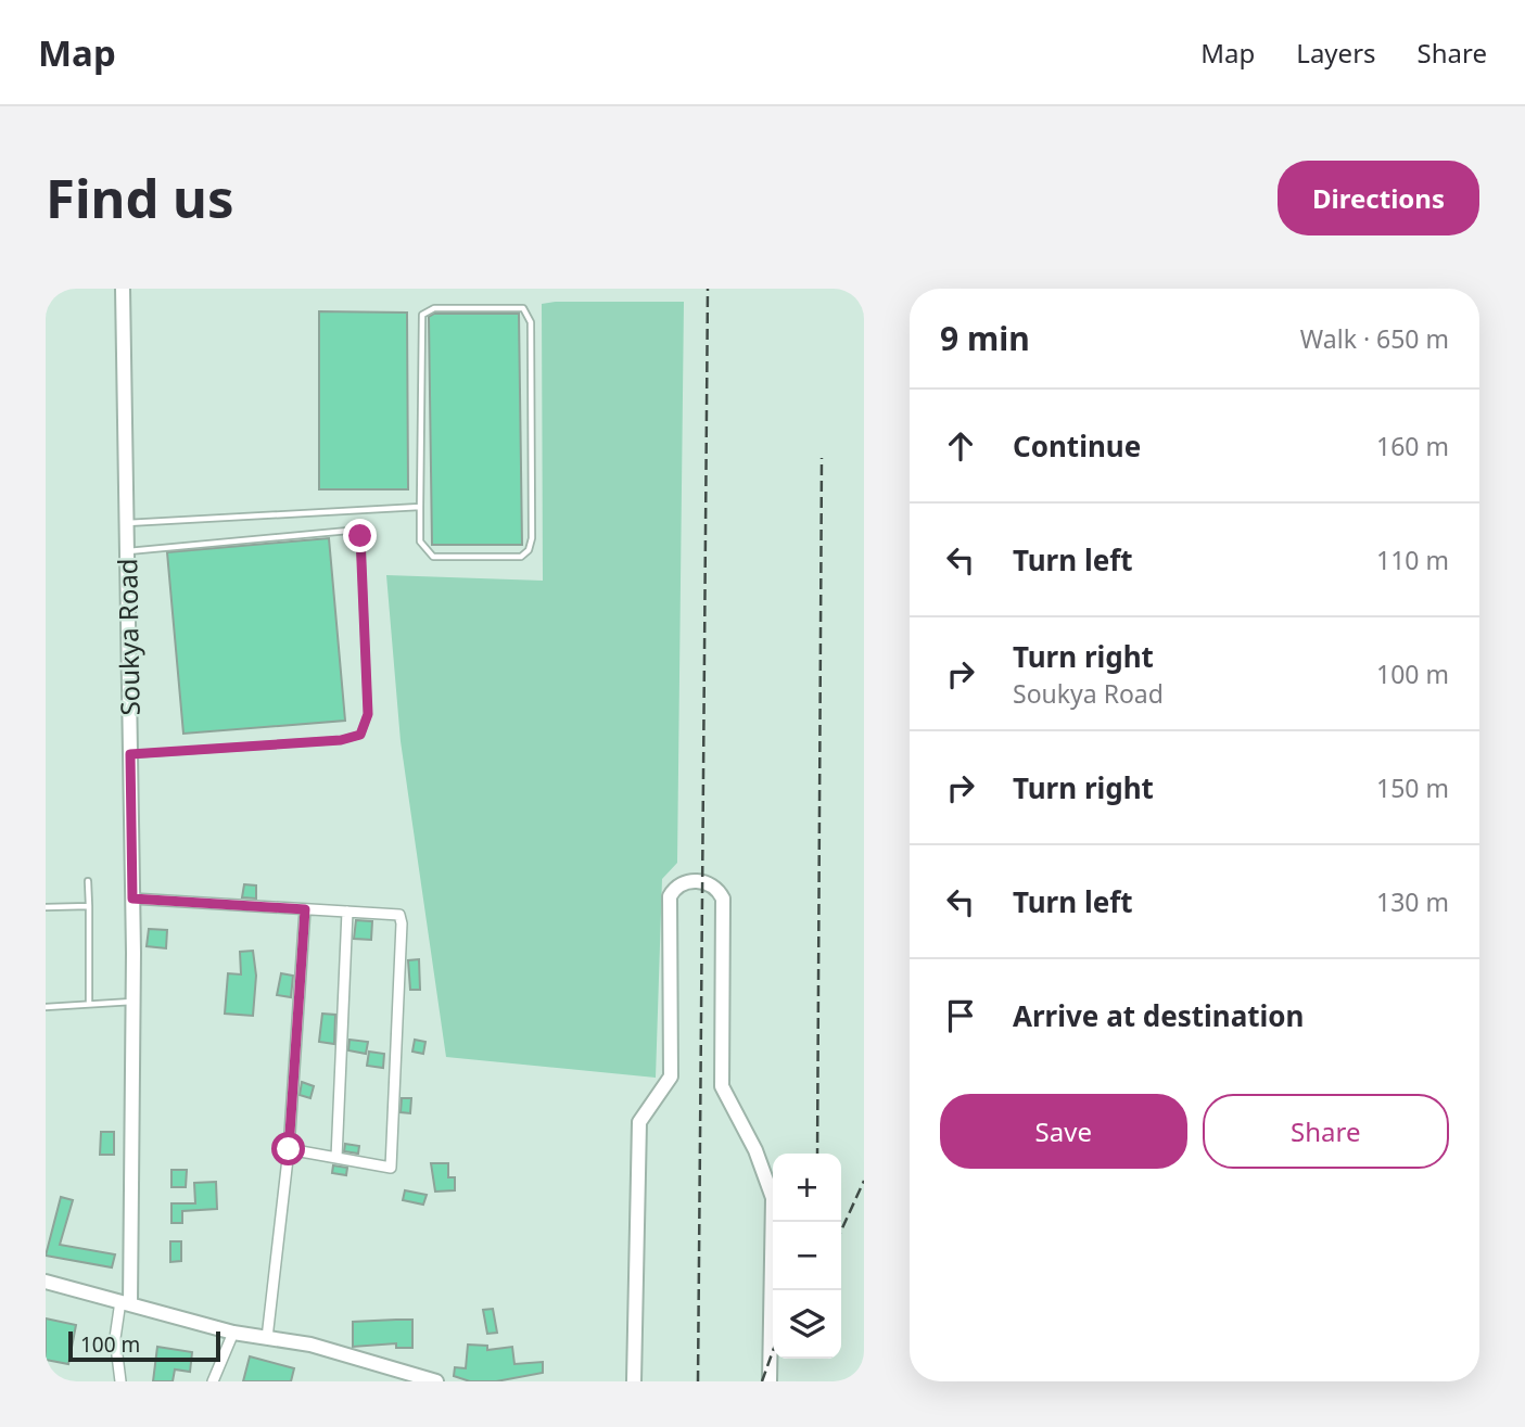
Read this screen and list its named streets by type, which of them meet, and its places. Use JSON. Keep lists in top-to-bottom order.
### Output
{
  "streets": {
    "main road": ["Soukya Road"]
  },
  "scale_bar": "100 m",
  "page": {
    "header": "Map",
    "nav": ["Map", "Layers", "Share"],
    "buttons": [
      "Directions",
      ["Save", "Share"]
    ],
    "title": "Find us",
    "heading": ["9 min", "Walk · 650 m"],
    "list": [
      ["Continue", "160 m"],
      ["Turn left", "110 m"],
      ["Turn right", "Soukya Road", "100 m"],
      ["Turn right", "150 m"],
      ["Turn left", "130 m"],
      "Arrive at destination"
    ],
    "map_buttons": ["+", "−"],
    "scale": "100 m"
  }
}
